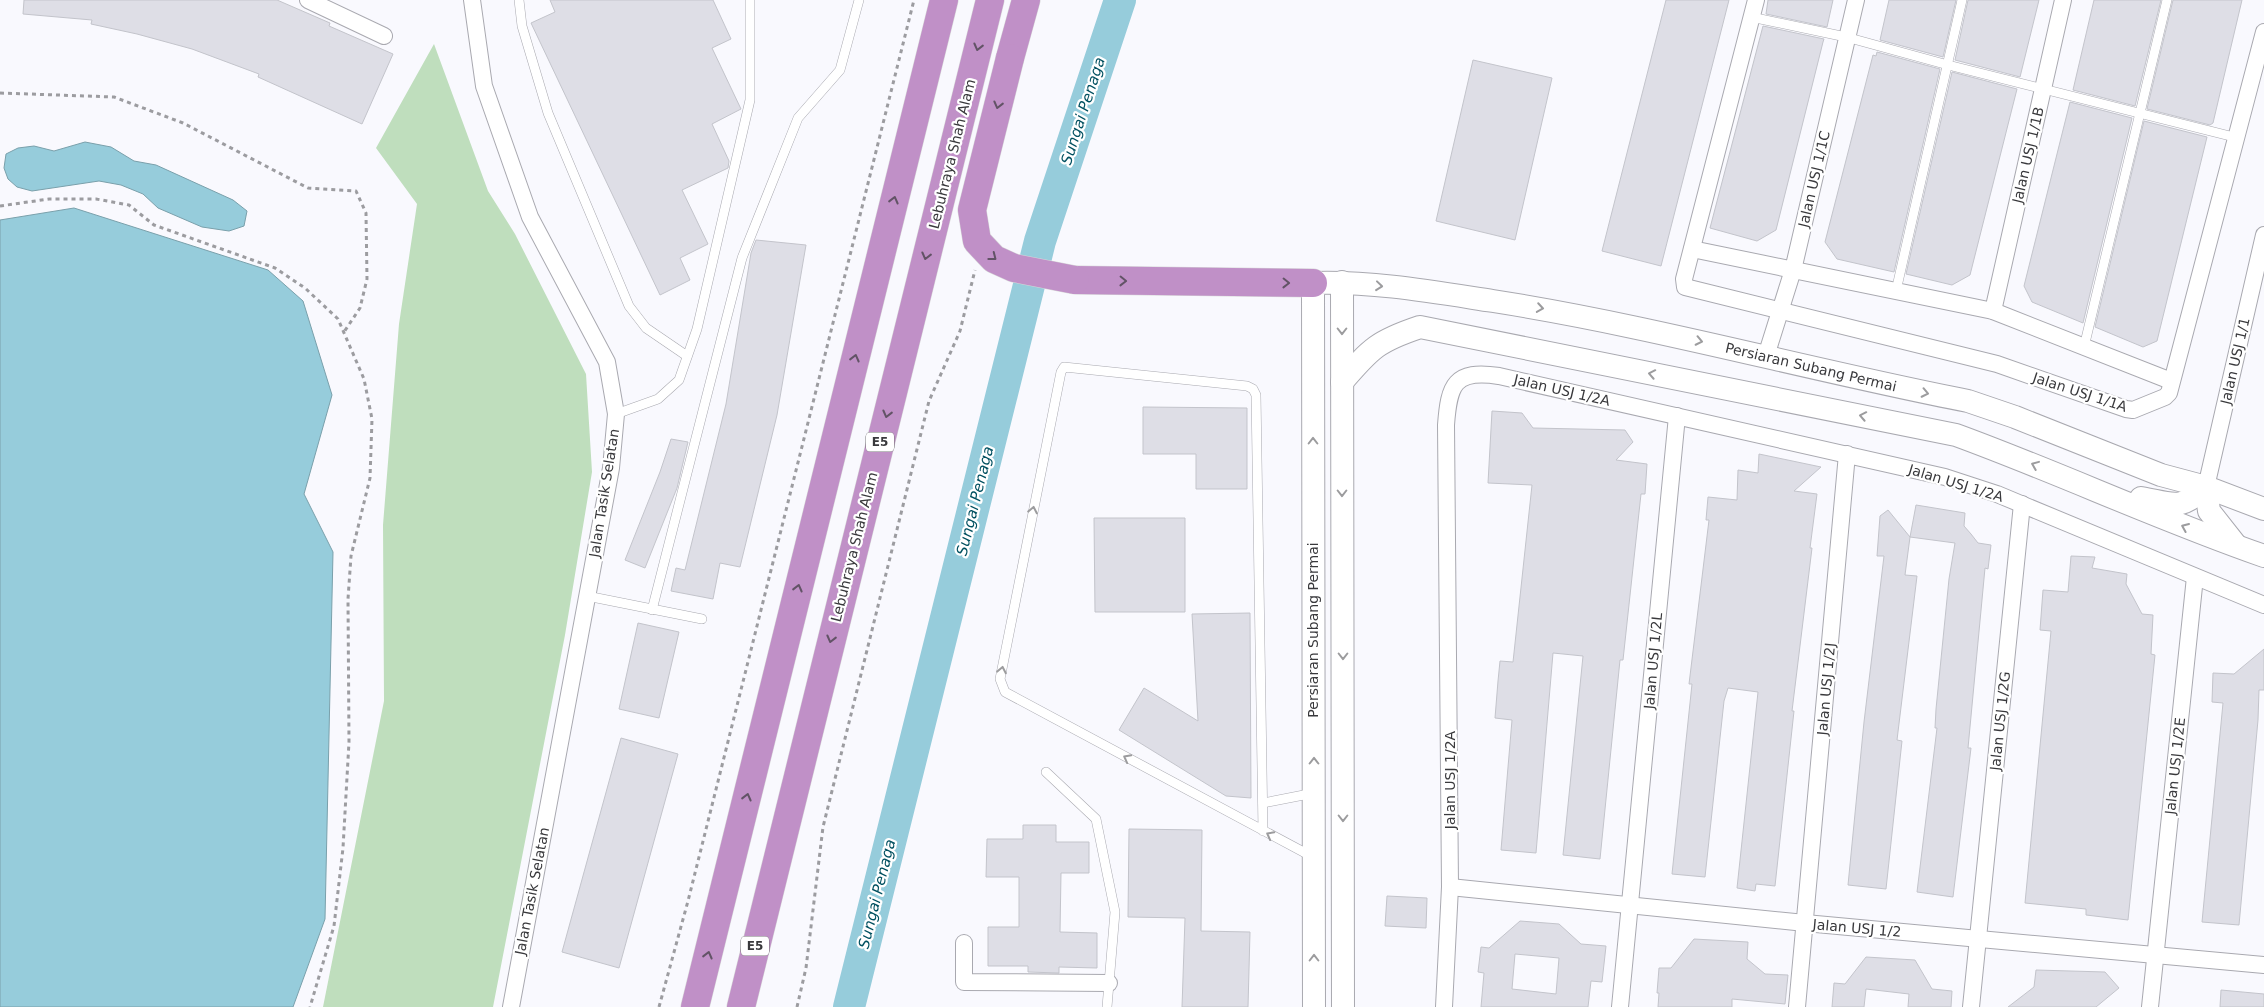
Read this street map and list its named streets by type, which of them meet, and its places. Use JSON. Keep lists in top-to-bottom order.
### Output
{
  "streets": {
    "highway": ["Lebuhraya Shah Alam", "E5"],
    "main road": ["Persiaran Subang Permai"],
    "street": [
      "Jalan USJ 1/1B",
      "Jalan USJ 1/1C",
      "Jalan USJ 1/1",
      "Jalan USJ 1/2A",
      "Jalan USJ 1/1A",
      "Jalan Tasik Selatan",
      "Jalan USJ 1/2L",
      "Jalan USJ 1/2J",
      "Jalan USJ 1/2G",
      "Jalan USJ 1/2E",
      "Jalan USJ 1/2"
    ]
  },
  "crossings": [
    ["Jalan USJ 1/1C", "Persiaran Subang Permai"],
    ["Jalan USJ 1/1C", "Jalan USJ 1/1A"],
    ["Jalan USJ 1/1", "Persiaran Subang Permai"],
    ["Jalan USJ 1/2A", "Jalan USJ 1/2L"],
    ["Jalan USJ 1/2A", "Jalan USJ 1/2J"],
    ["Jalan USJ 1/2A", "Jalan USJ 1/2G"],
    ["Jalan USJ 1/2A", "Jalan USJ 1/2E"],
    ["Jalan USJ 1/2A", "Jalan USJ 1/2"],
    ["Jalan USJ 1/2L", "Jalan USJ 1/2"],
    ["Jalan USJ 1/2J", "Jalan USJ 1/2"],
    ["Jalan USJ 1/2G", "Jalan USJ 1/2"],
    ["Jalan USJ 1/2E", "Jalan USJ 1/2"]
  ],
  "water": ["Sungai Penaga"]
}
